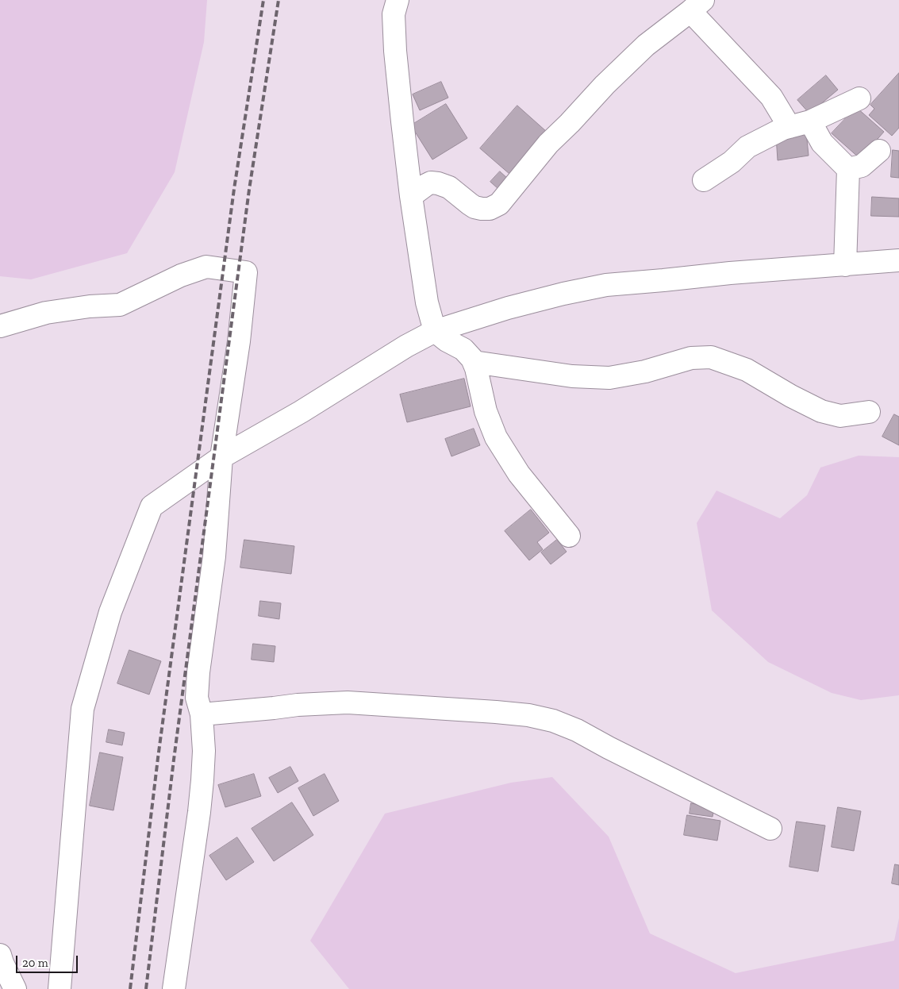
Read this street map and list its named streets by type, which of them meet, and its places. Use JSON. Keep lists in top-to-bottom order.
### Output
{
  "scale_bar": "20 m"
}
